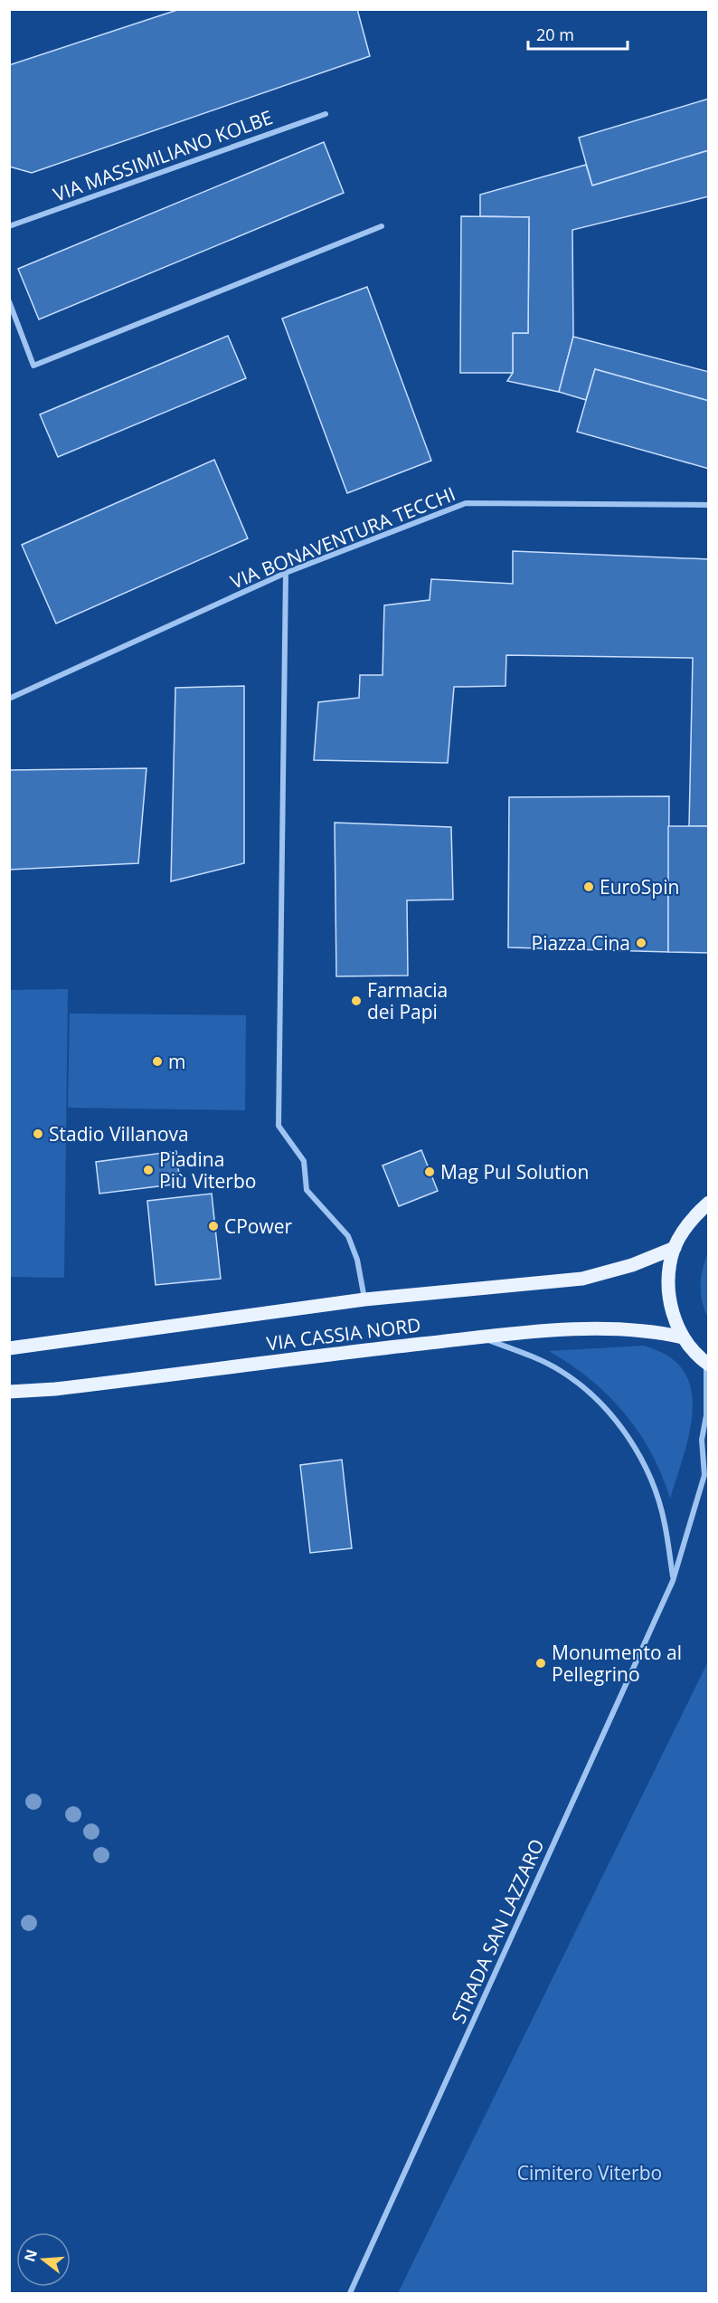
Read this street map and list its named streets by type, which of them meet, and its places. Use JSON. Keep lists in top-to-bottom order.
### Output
{
  "streets": {
    "main road": ["VIA CASSIA NORD"],
    "street": ["VIA MASSIMILIANO KOLBE", "VIA BONAVENTURA TECCHI", "STRADA SAN LAZZARO"]
  },
  "parks": ["Cimitero Viterbo"],
  "places": [
    "EuroSpin",
    "Piazza Cina",
    "Farmacia dei Papi",
    "m",
    "Stadio Villanova",
    "Piadina Più Viterbo",
    "Mag Pul Solution",
    "CPower",
    "Monumento al Pellegrino"
  ],
  "scale_bar": "20 m",
  "north": "left"
}
